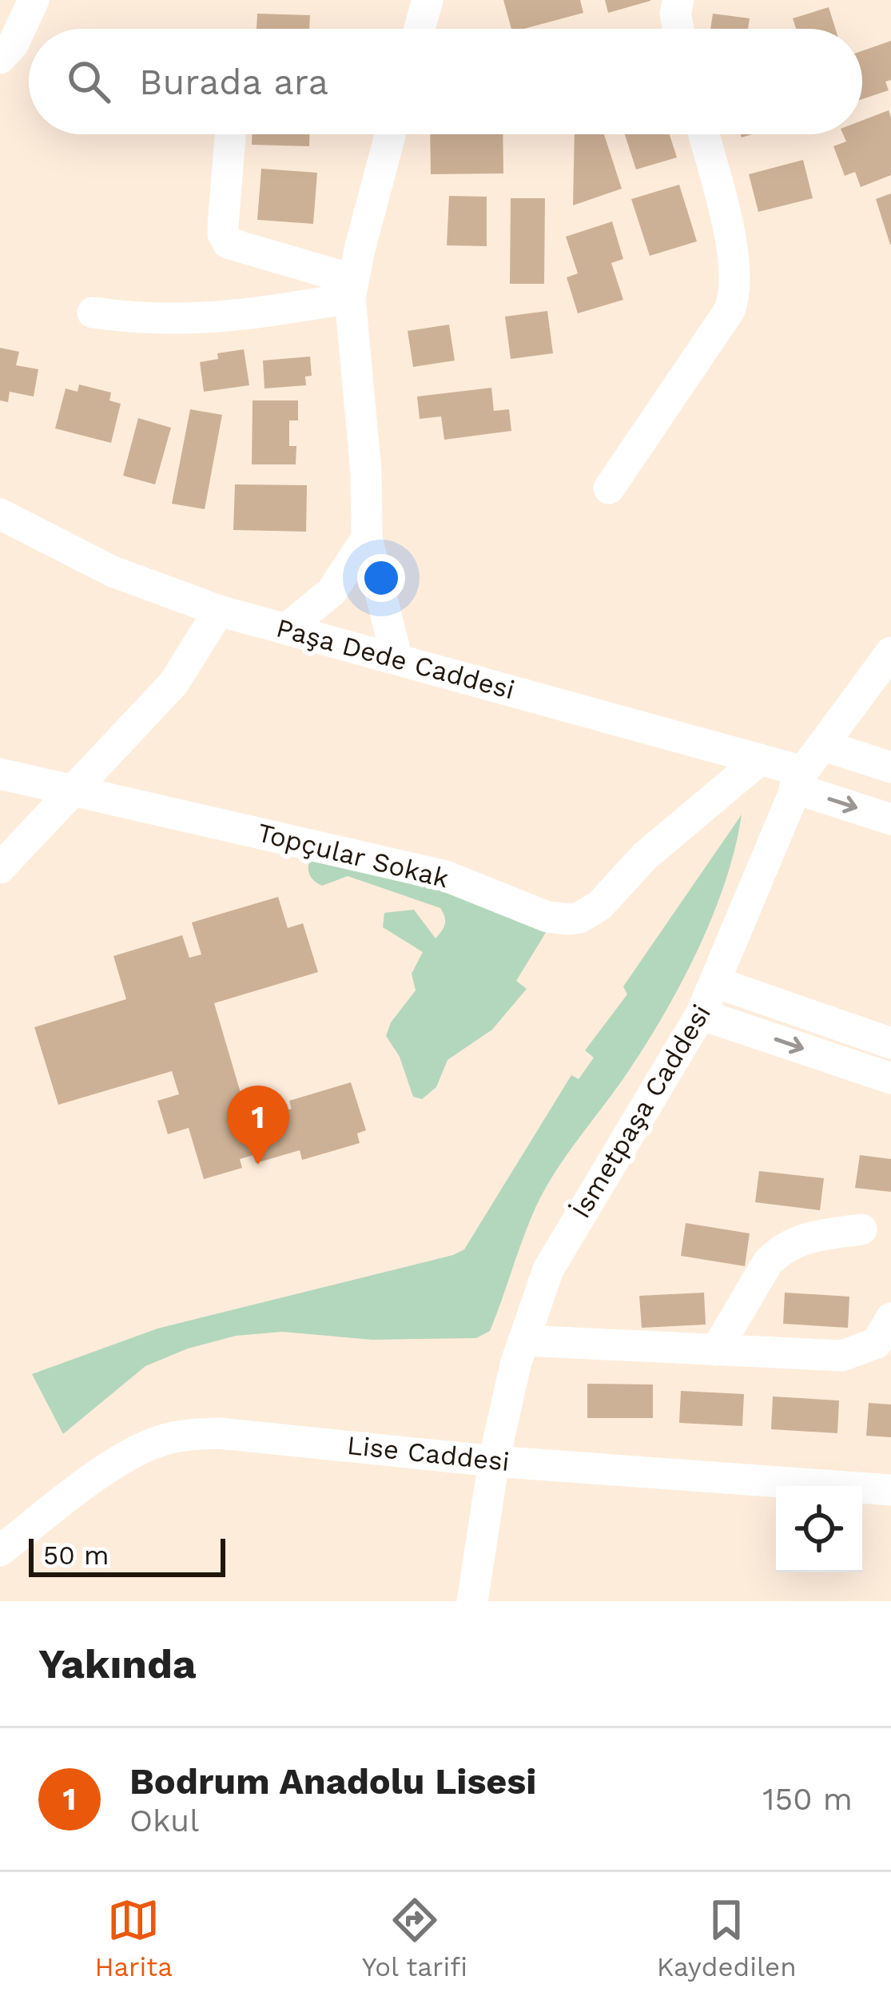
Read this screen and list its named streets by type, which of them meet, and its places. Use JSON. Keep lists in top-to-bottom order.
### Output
{
  "streets": {
    "street": [
      "Paşa Dede Caddesi",
      "Topçular Sokak",
      "İsmetpaşa Caddesi",
      "Lise Caddesi"
    ]
  },
  "crossings": [
    ["Paşa Dede Caddesi", "Topçular Sokak"],
    ["Paşa Dede Caddesi", "İsmetpaşa Caddesi"],
    ["İsmetpaşa Caddesi", "Lise Caddesi"]
  ],
  "scale_bar": "50 m",
  "page": {
    "search": "Burada ara",
    "pins": "1",
    "scale": "50 m",
    "heading": "Yakında",
    "list": [
      {
        "mark": "1",
        "name": "Bodrum Anadolu Lisesi",
        "note": "Okul",
        "value": "150 m"
      }
    ],
    "nav": ["Harita", "Yol tarifi", "Kaydedilen"]
  }
}
